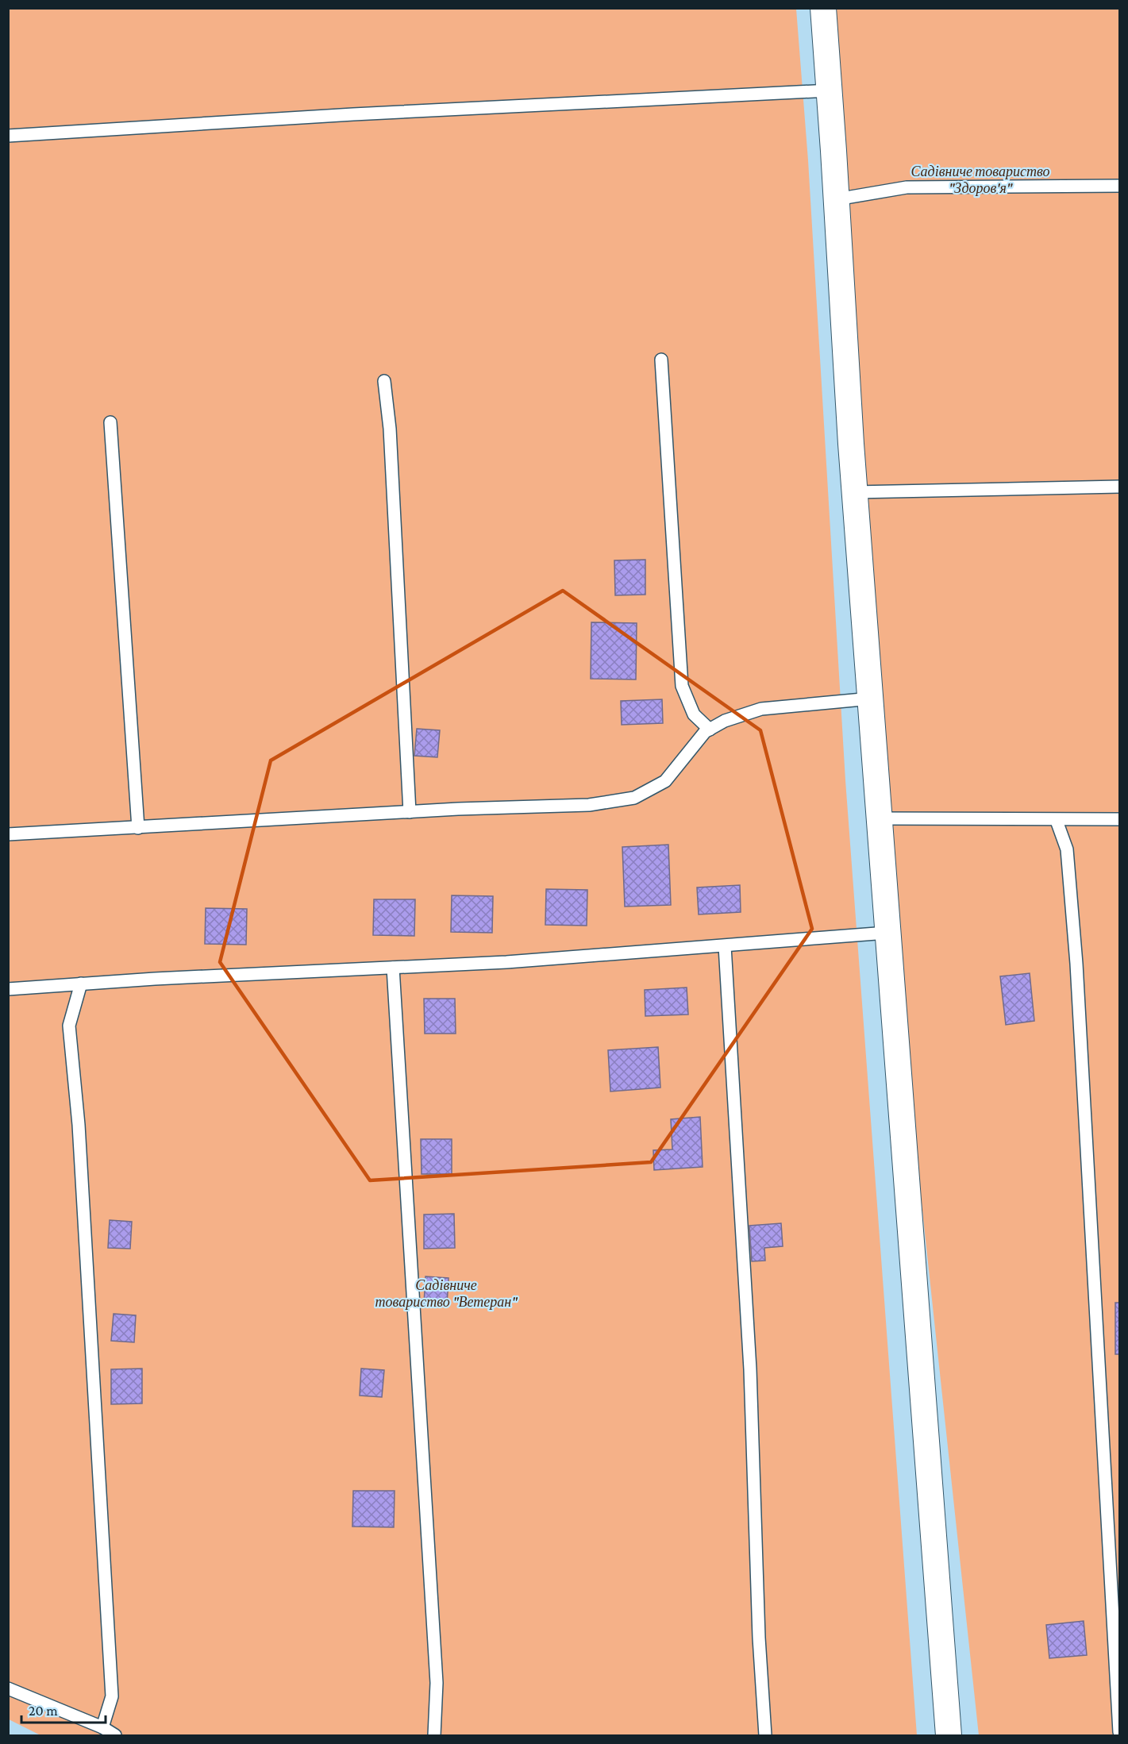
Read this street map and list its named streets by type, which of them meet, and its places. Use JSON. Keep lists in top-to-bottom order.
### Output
{
  "parks": ["Садівниче товариство \"Здоров'я\"", "Садівниче товариство \"Ветеран\""],
  "scale_bar": "20 m"
}
